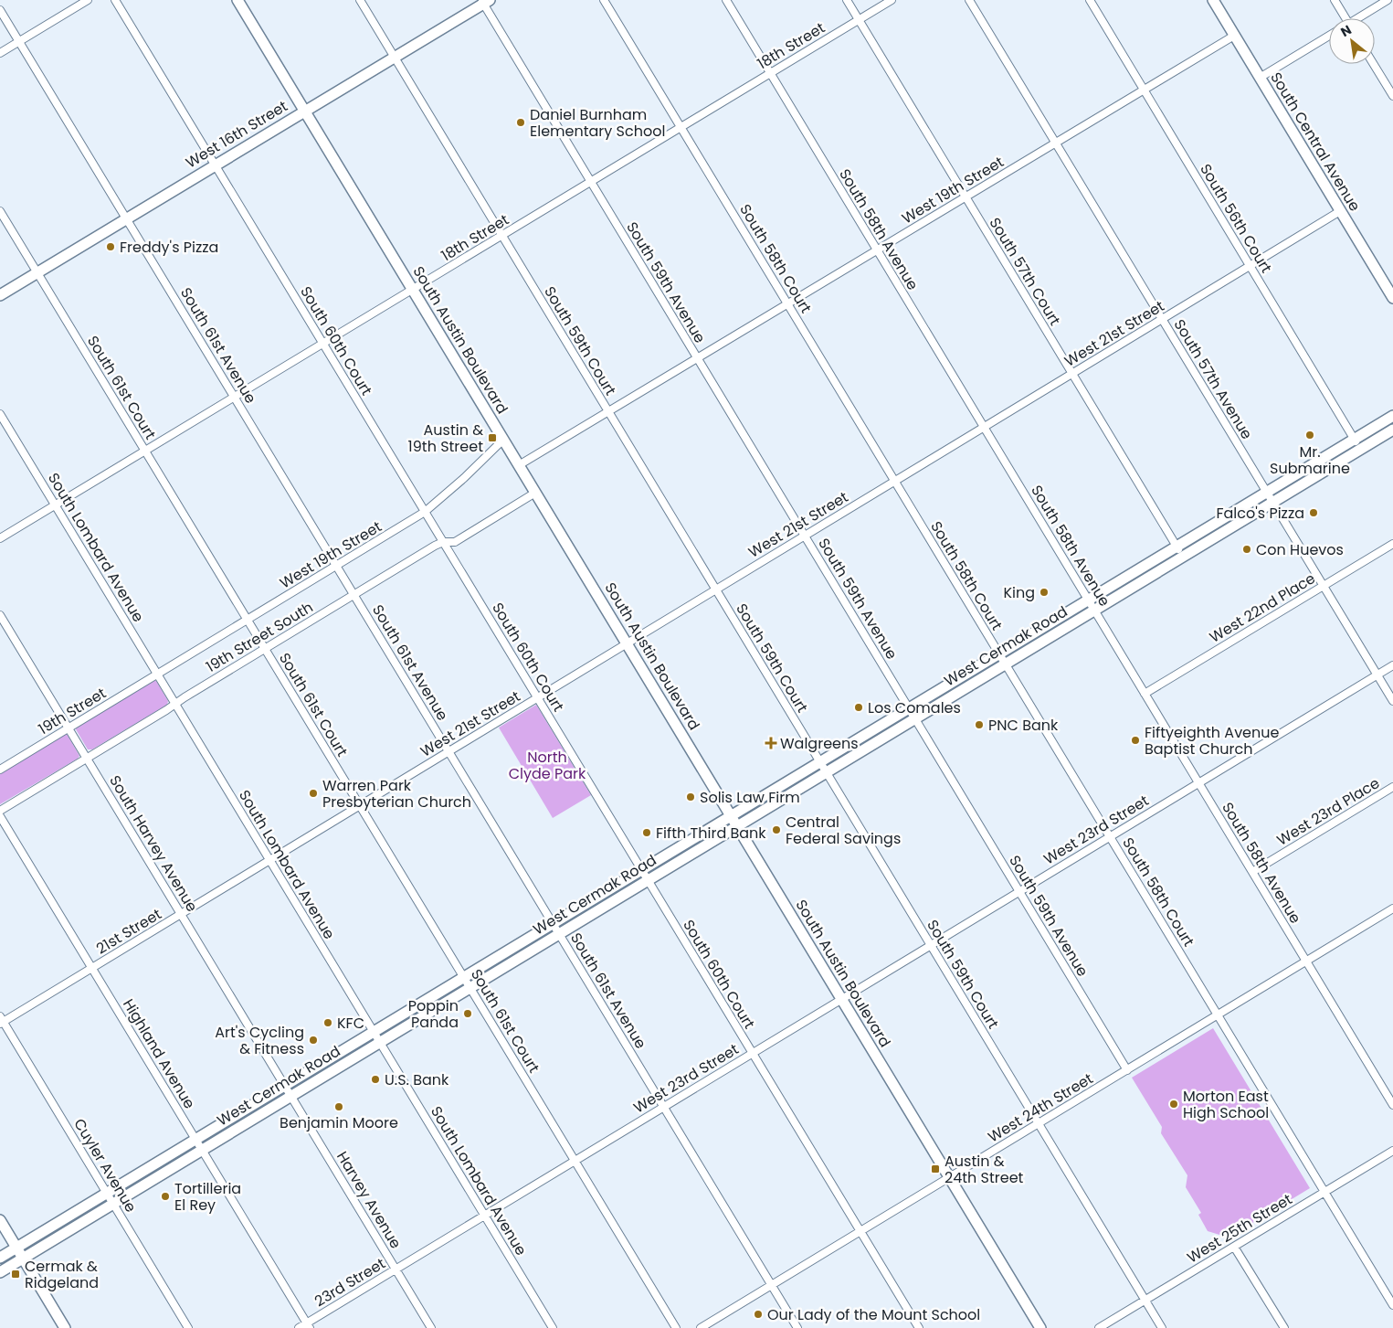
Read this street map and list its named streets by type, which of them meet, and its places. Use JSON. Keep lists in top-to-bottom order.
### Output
{
  "streets": {
    "main road": [
      "West 16th Street",
      "South Central Avenue",
      "South Austin Boulevard",
      "West Cermak Road"
    ],
    "street": [
      "18th Street",
      "West 19th Street",
      "South 56th Court",
      "South 58th Avenue",
      "South 58th Court",
      "South 57th Court",
      "South 59th Avenue",
      "West 21st Street",
      "South 60th Court",
      "South 59th Court",
      "South 61st Avenue",
      "South 57th Avenue",
      "South 61st Court",
      "South Lombard Avenue",
      "West 22nd Place",
      "19th Street South",
      "19th Street",
      "West 23rd Place",
      "West 23rd Street",
      "South Harvey Avenue",
      "21st Street",
      "Highland Avenue",
      "West 24th Street",
      "Cuyler Avenue",
      "Harvey Avenue",
      "West 25th Street",
      "23rd Street"
    ]
  },
  "crossings": [
    ["18th Street", "South 58th Avenue"],
    ["18th Street", "South 58th Court"],
    ["18th Street", "South 57th Court"],
    ["18th Street", "South 59th Avenue"],
    ["18th Street", "South Austin Boulevard"],
    ["18th Street", "South 60th Court"],
    ["18th Street", "South 59th Court"],
    ["18th Street", "South 61st Avenue"],
    ["18th Street", "South 61st Court"],
    ["18th Street", "South Lombard Avenue"],
    ["West 16th Street", "South 59th Avenue"],
    ["West 16th Street", "South Austin Boulevard"],
    ["West 16th Street", "South 60th Court"],
    ["West 16th Street", "South 59th Court"],
    ["West 16th Street", "South 61st Avenue"],
    ["West 16th Street", "South 61st Court"],
    ["South Central Avenue", "West 19th Street"],
    ["South Central Avenue", "West 21st Street"],
    ["West 19th Street", "South 56th Court"],
    ["West 19th Street", "South 58th Avenue"],
    ["West 19th Street", "South 58th Court"],
    ["West 19th Street", "South 57th Court"],
    ["West 19th Street", "South 59th Avenue"],
    ["West 19th Street", "South Austin Boulevard"],
    ["West 19th Street", "South 60th Court"],
    ["West 19th Street", "South 59th Court"],
    ["West 19th Street", "South 61st Avenue"],
    ["West 19th Street", "South 57th Avenue"],
    ["West 19th Street", "South 61st Court"],
    ["West 19th Street", "South Lombard Avenue"],
    ["West 19th Street", "19th Street"],
    ["South 56th Court", "West 21st Street"],
    ["South 56th Court", "West Cermak Road"],
    ["South 58th Avenue", "West 21st Street"],
    ["South 58th Avenue", "West 22nd Place"],
    ["South 58th Avenue", "West Cermak Road"],
    ["South 58th Avenue", "West 23rd Place"],
    ["South 58th Avenue", "West 23rd Street"],
    ["South 58th Avenue", "West 24th Street"],
    ["South 58th Court", "West 21st Street"],
    ["South 58th Court", "West Cermak Road"],
    ["South 58th Court", "West 23rd Street"],
    ["South 58th Court", "West 24th Street"],
    ["South 58th Court", "West 25th Street"],
    ["South 57th Court", "West 21st Street"],
    ["South 57th Court", "West Cermak Road"],
    ["South 59th Avenue", "West 21st Street"],
    ["South 59th Avenue", "West Cermak Road"],
    ["South 59th Avenue", "West 23rd Street"],
    ["South 59th Avenue", "West 24th Street"],
    ["West 21st Street", "South Austin Boulevard"],
    ["West 21st Street", "South 60th Court"],
    ["West 21st Street", "South 59th Court"],
    ["West 21st Street", "South 61st Avenue"],
    ["West 21st Street", "South 57th Avenue"],
    ["West 21st Street", "South 61st Court"],
    ["West 21st Street", "South Lombard Avenue"],
    ["West 21st Street", "21st Street"],
    ["South Austin Boulevard", "19th Street South"],
    ["South Austin Boulevard", "West Cermak Road"],
    ["South Austin Boulevard", "West 23rd Street"],
    ["South Austin Boulevard", "West 24th Street"],
    ["South 60th Court", "19th Street South"],
    ["South 60th Court", "West Cermak Road"],
    ["South 60th Court", "West 23rd Street"],
    ["South 60th Court", "West 24th Street"],
    ["South 59th Court", "West Cermak Road"],
    ["South 59th Court", "West 23rd Street"],
    ["South 59th Court", "West 24th Street"],
    ["South 59th Court", "West 25th Street"],
    ["South 61st Avenue", "19th Street South"],
    ["South 61st Avenue", "West Cermak Road"],
    ["South 61st Avenue", "West 23rd Street"],
    ["South 61st Avenue", "West 24th Street"],
    ["South 57th Avenue", "West 22nd Place"],
    ["South 57th Avenue", "West Cermak Road"],
    ["South 57th Avenue", "West 23rd Street"],
    ["South 61st Court", "19th Street South"],
    ["South 61st Court", "West Cermak Road"],
    ["South 61st Court", "West 23rd Street"],
    ["South Lombard Avenue", "19th Street South"],
    ["South Lombard Avenue", "West Cermak Road"],
    ["South Lombard Avenue", "19th Street"],
    ["South Lombard Avenue", "West 23rd Street"],
    ["South Lombard Avenue", "21st Street"],
    ["South Lombard Avenue", "23rd Street"],
    ["19th Street South", "South Harvey Avenue"],
    ["West Cermak Road", "South Harvey Avenue"],
    ["West Cermak Road", "Highland Avenue"],
    ["West Cermak Road", "Cuyler Avenue"],
    ["West Cermak Road", "Harvey Avenue"],
    ["19th Street", "South Harvey Avenue"],
    ["West 23rd Street", "23rd Street"],
    ["South Harvey Avenue", "21st Street"],
    ["South Harvey Avenue", "Harvey Avenue"],
    ["21st Street", "Highland Avenue"],
    ["21st Street", "Cuyler Avenue"],
    ["Highland Avenue", "23rd Street"],
    ["Harvey Avenue", "23rd Street"]
  ],
  "parks": ["North Clyde Park"],
  "places": {
    "other": [
      "Daniel Burnham Elementary School",
      "Freddy's Pizza",
      "Mr. Submarine",
      "Falco's Pizza",
      "Con Huevos",
      "King",
      "Los Comales",
      "PNC Bank",
      "Fiftyeighth Avenue Baptist Church",
      "Warren Park Presbyterian Church",
      "Solis Law Firm",
      "Central Federal Savings",
      "Fifth Third Bank",
      "Poppin Panda",
      "KFC",
      "Art's Cycling & Fitness",
      "U.S. Bank",
      "Morton East High School",
      "Benjamin Moore",
      "Tortilleria El Rey",
      "Our Lady of the Mount School"
    ],
    "transit": ["Austin & 19th Street", "Austin & 24th Street", "Cermak & Ridgeland"],
    "health": ["Walgreens"]
  },
  "north": "top left"
}
